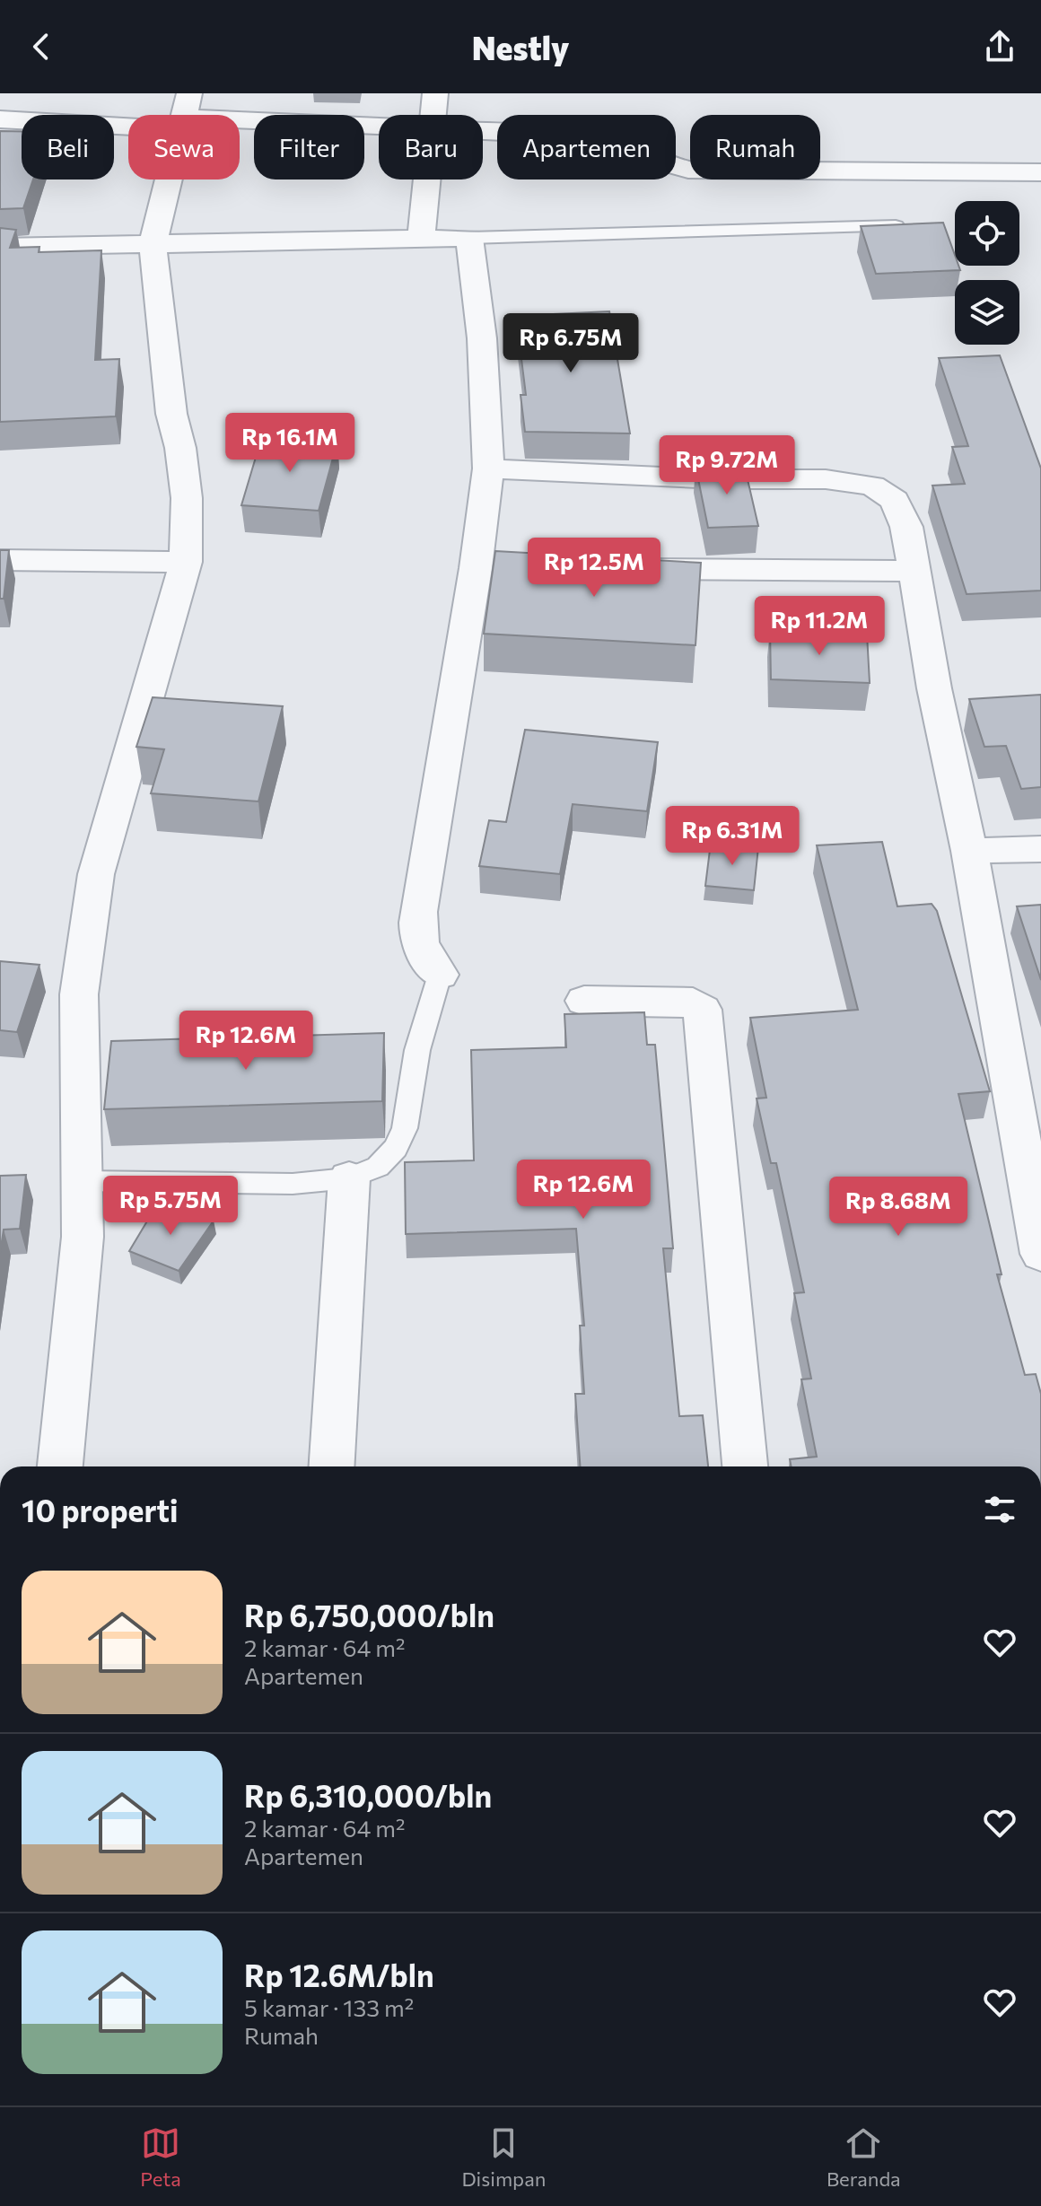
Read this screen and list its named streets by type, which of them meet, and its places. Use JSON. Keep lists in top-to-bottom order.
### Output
{
  "page": {
    "header": "Nestly",
    "chip": [
      "Beli",
      "Sewa",
      "Filter",
      "Baru",
      "Apartemen",
      "Rumah"
    ],
    "price": [
      "Rp 6.75M",
      "Rp 16.1M",
      "Rp 9.72M",
      "Rp 12.5M",
      "Rp 11.2M",
      "Rp 6.31M",
      "Rp 12.6M",
      "Rp 12.6M",
      "Rp 5.75M",
      "Rp 8.68M"
    ],
    "heading": "10 properti",
    "list": [
      {
        "name": "Rp 6,750,000/bln",
        "note": "2 kamar · 64 m² · Apartemen"
      },
      {
        "name": "Rp 6,310,000/bln",
        "note": "2 kamar · 64 m² · Apartemen"
      },
      {
        "name": "Rp 12.6M/bln",
        "note": "5 kamar · 133 m² · Rumah"
      }
    ],
    "tabs": ["Peta", "Disimpan", "Beranda"]
  }
}
